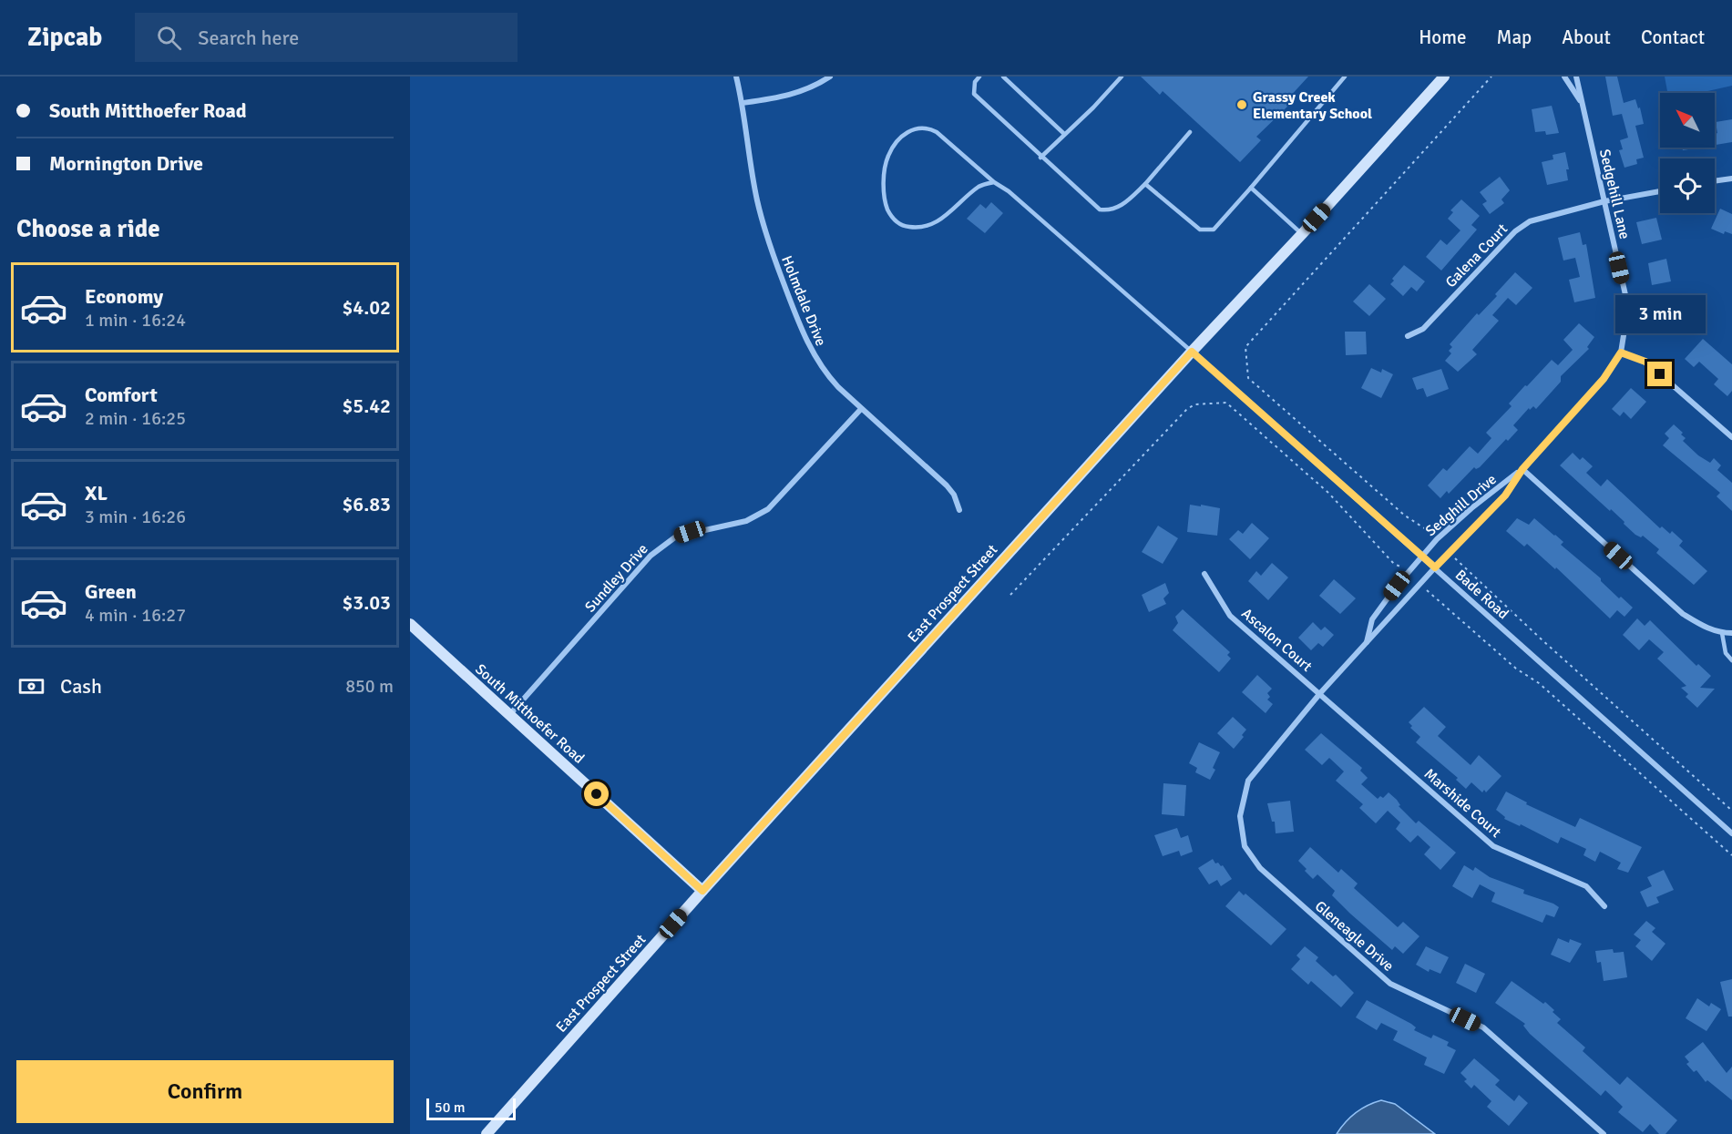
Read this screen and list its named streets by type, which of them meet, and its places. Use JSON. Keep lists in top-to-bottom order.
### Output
{
  "streets": {
    "street": [
      "Sedgehill Lane",
      "Galena Court",
      "Holmdale Drive",
      "Sedghill Drive",
      "Sundley Drive",
      "East Prospect Street",
      "Bade Road",
      "Ascalon Court",
      "South Mitthoefer Road",
      "Marshide Court",
      "Gleneagle Drive"
    ]
  },
  "crossings": [
    ["Sedgehill Lane", "Galena Court"],
    ["Sedgehill Lane", "Sedghill Drive"],
    ["Holmdale Drive", "Sundley Drive"],
    ["Sedghill Drive", "Bade Road"],
    ["Sedghill Drive", "Ascalon Court"],
    ["Sedghill Drive", "Marshide Court"],
    ["Sedghill Drive", "Gleneagle Drive"],
    ["Sundley Drive", "South Mitthoefer Road"],
    ["East Prospect Street", "Bade Road"],
    ["East Prospect Street", "South Mitthoefer Road"],
    ["Ascalon Court", "Marshide Court"],
    ["Ascalon Court", "Gleneagle Drive"],
    ["Marshide Court", "Gleneagle Drive"]
  ],
  "places": ["Grassy Creek Elementary School"],
  "scale_bar": "50 m",
  "north": "top left",
  "page": {
    "header": "Zipcab",
    "search": "Search here",
    "nav": [
      "Home",
      "Map",
      "About",
      "Contact"
    ],
    "banner": ["South Mitthoefer Road", "Mornington Drive"],
    "heading": "Choose a ride",
    "list": [
      {
        "name": "Economy",
        "note": "1 min · 16:24",
        "value": "$4.02"
      },
      {
        "name": "Comfort",
        "note": "2 min · 16:25",
        "value": "$5.42"
      },
      {
        "name": "XL",
        "note": "3 min · 16:26",
        "value": "$6.83"
      },
      {
        "name": "Green",
        "note": "4 min · 16:27",
        "value": "$3.03"
      }
    ],
    "bubble": "3 min",
    "pay": ["Cash", "850 m"],
    "buttons": "Confirm",
    "scale": "50 m"
  }
}
